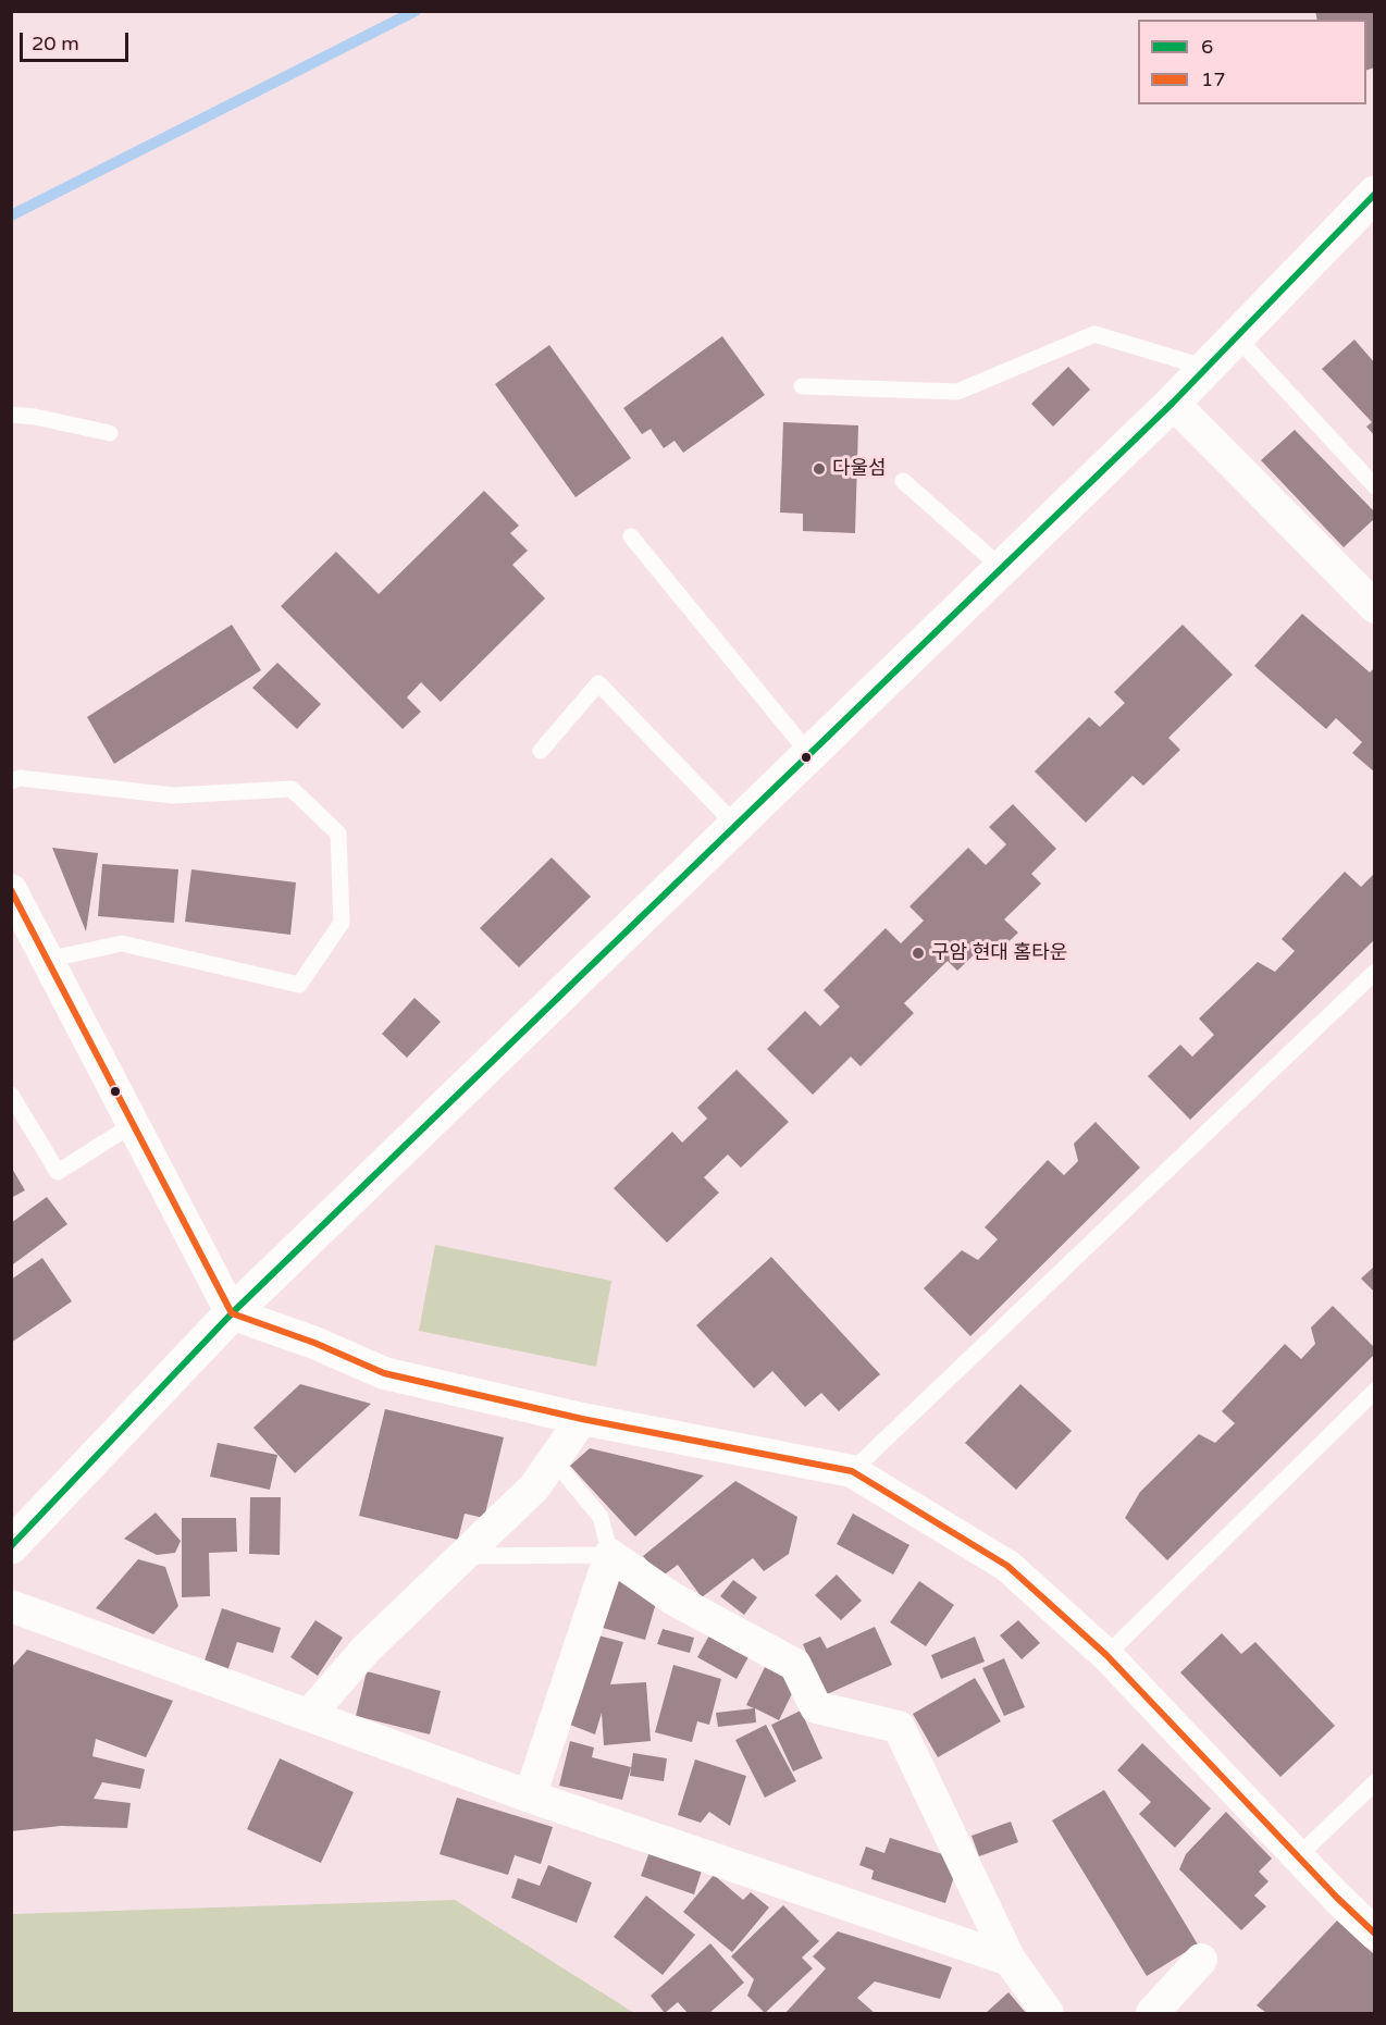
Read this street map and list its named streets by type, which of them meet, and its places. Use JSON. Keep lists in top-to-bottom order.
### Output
{
  "places": ["다울섬", "구암 현대 홈타운"],
  "lines": ["transit line 6", "transit line 17"],
  "legend": ["6", "17"],
  "scale_bar": "20 m"
}
